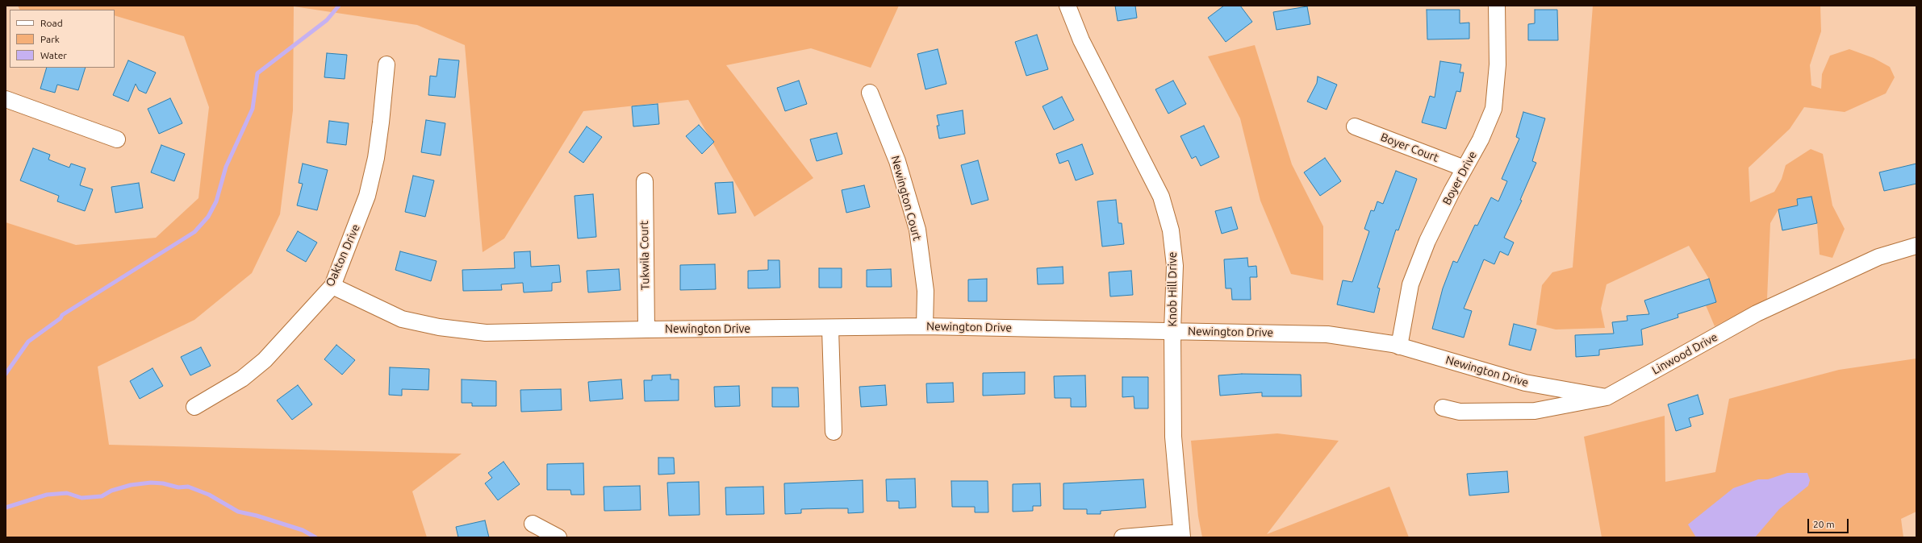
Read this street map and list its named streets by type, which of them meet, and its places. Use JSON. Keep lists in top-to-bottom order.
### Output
{
  "streets": {
    "street": [
      "Boyer Court",
      "Boyer Drive",
      "Newington Court",
      "Oakton Drive",
      "Tukwila Court",
      "Knob Hill Drive",
      "Newington Drive",
      "Linwood Drive"
    ]
  },
  "crossings": [
    ["Boyer Court", "Boyer Drive"],
    ["Boyer Drive", "Newington Drive"],
    ["Newington Court", "Newington Drive"],
    ["Oakton Drive", "Newington Drive"],
    ["Tukwila Court", "Newington Drive"],
    ["Knob Hill Drive", "Newington Drive"],
    ["Newington Drive", "Linwood Drive"]
  ],
  "legend": ["Road", "Park", "Water"],
  "scale_bar": "20 m"
}
